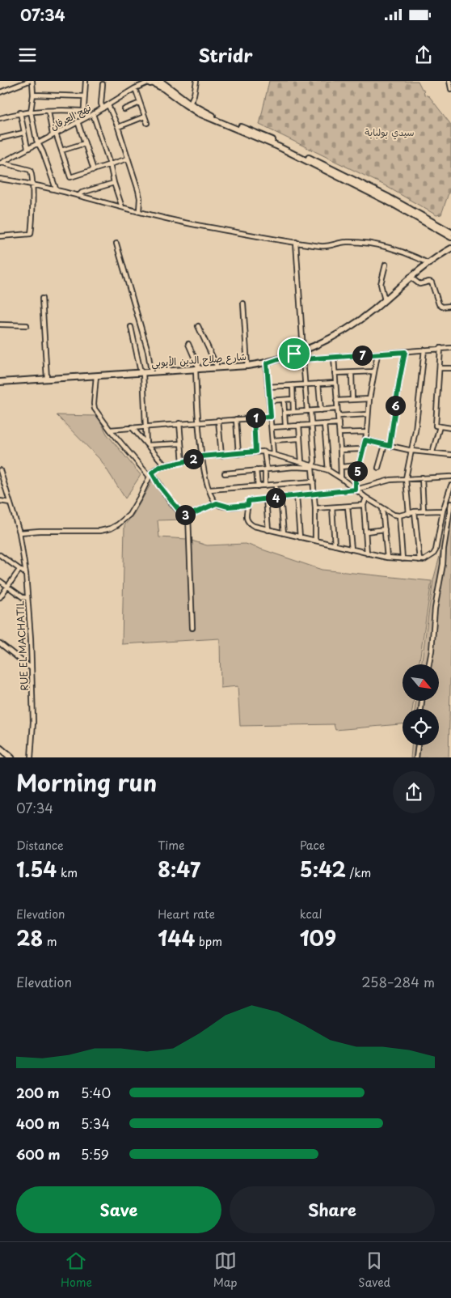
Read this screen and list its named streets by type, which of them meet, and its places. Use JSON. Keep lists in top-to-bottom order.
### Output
{
  "streets": {
    "main road": ["شارع صلاح الدين الأيوبي"],
    "street": ["نهج العرفان", "RUE EL MACHATIL"]
  },
  "parks": ["سيدي بولبابة"],
  "north": "bottom right",
  "page": {
    "status": "07:34",
    "header": "Stridr",
    "pins": [
      "7",
      "6",
      "1",
      "2",
      "5",
      "4",
      "3"
    ],
    "heading": ["Morning run", "07:34"],
    "stats": [
      ["Distance", "1.54 km"],
      ["Time", "8:47"],
      ["Pace", "5:42 /km"],
      ["Elevation", "28 m"],
      ["Heart rate", "144 bpm"],
      ["kcal", "109"]
    ],
    "chart": ["Elevation", "258–284 m"],
    "list": [
      {
        "name": "200 m",
        "note": "5:40"
      },
      {
        "name": "400 m",
        "note": "5:34"
      },
      {
        "name": "600 m",
        "note": "5:59"
      }
    ],
    "buttons": ["Save", "Share"],
    "tabs": ["Home", "Map", "Saved"]
  }
}
